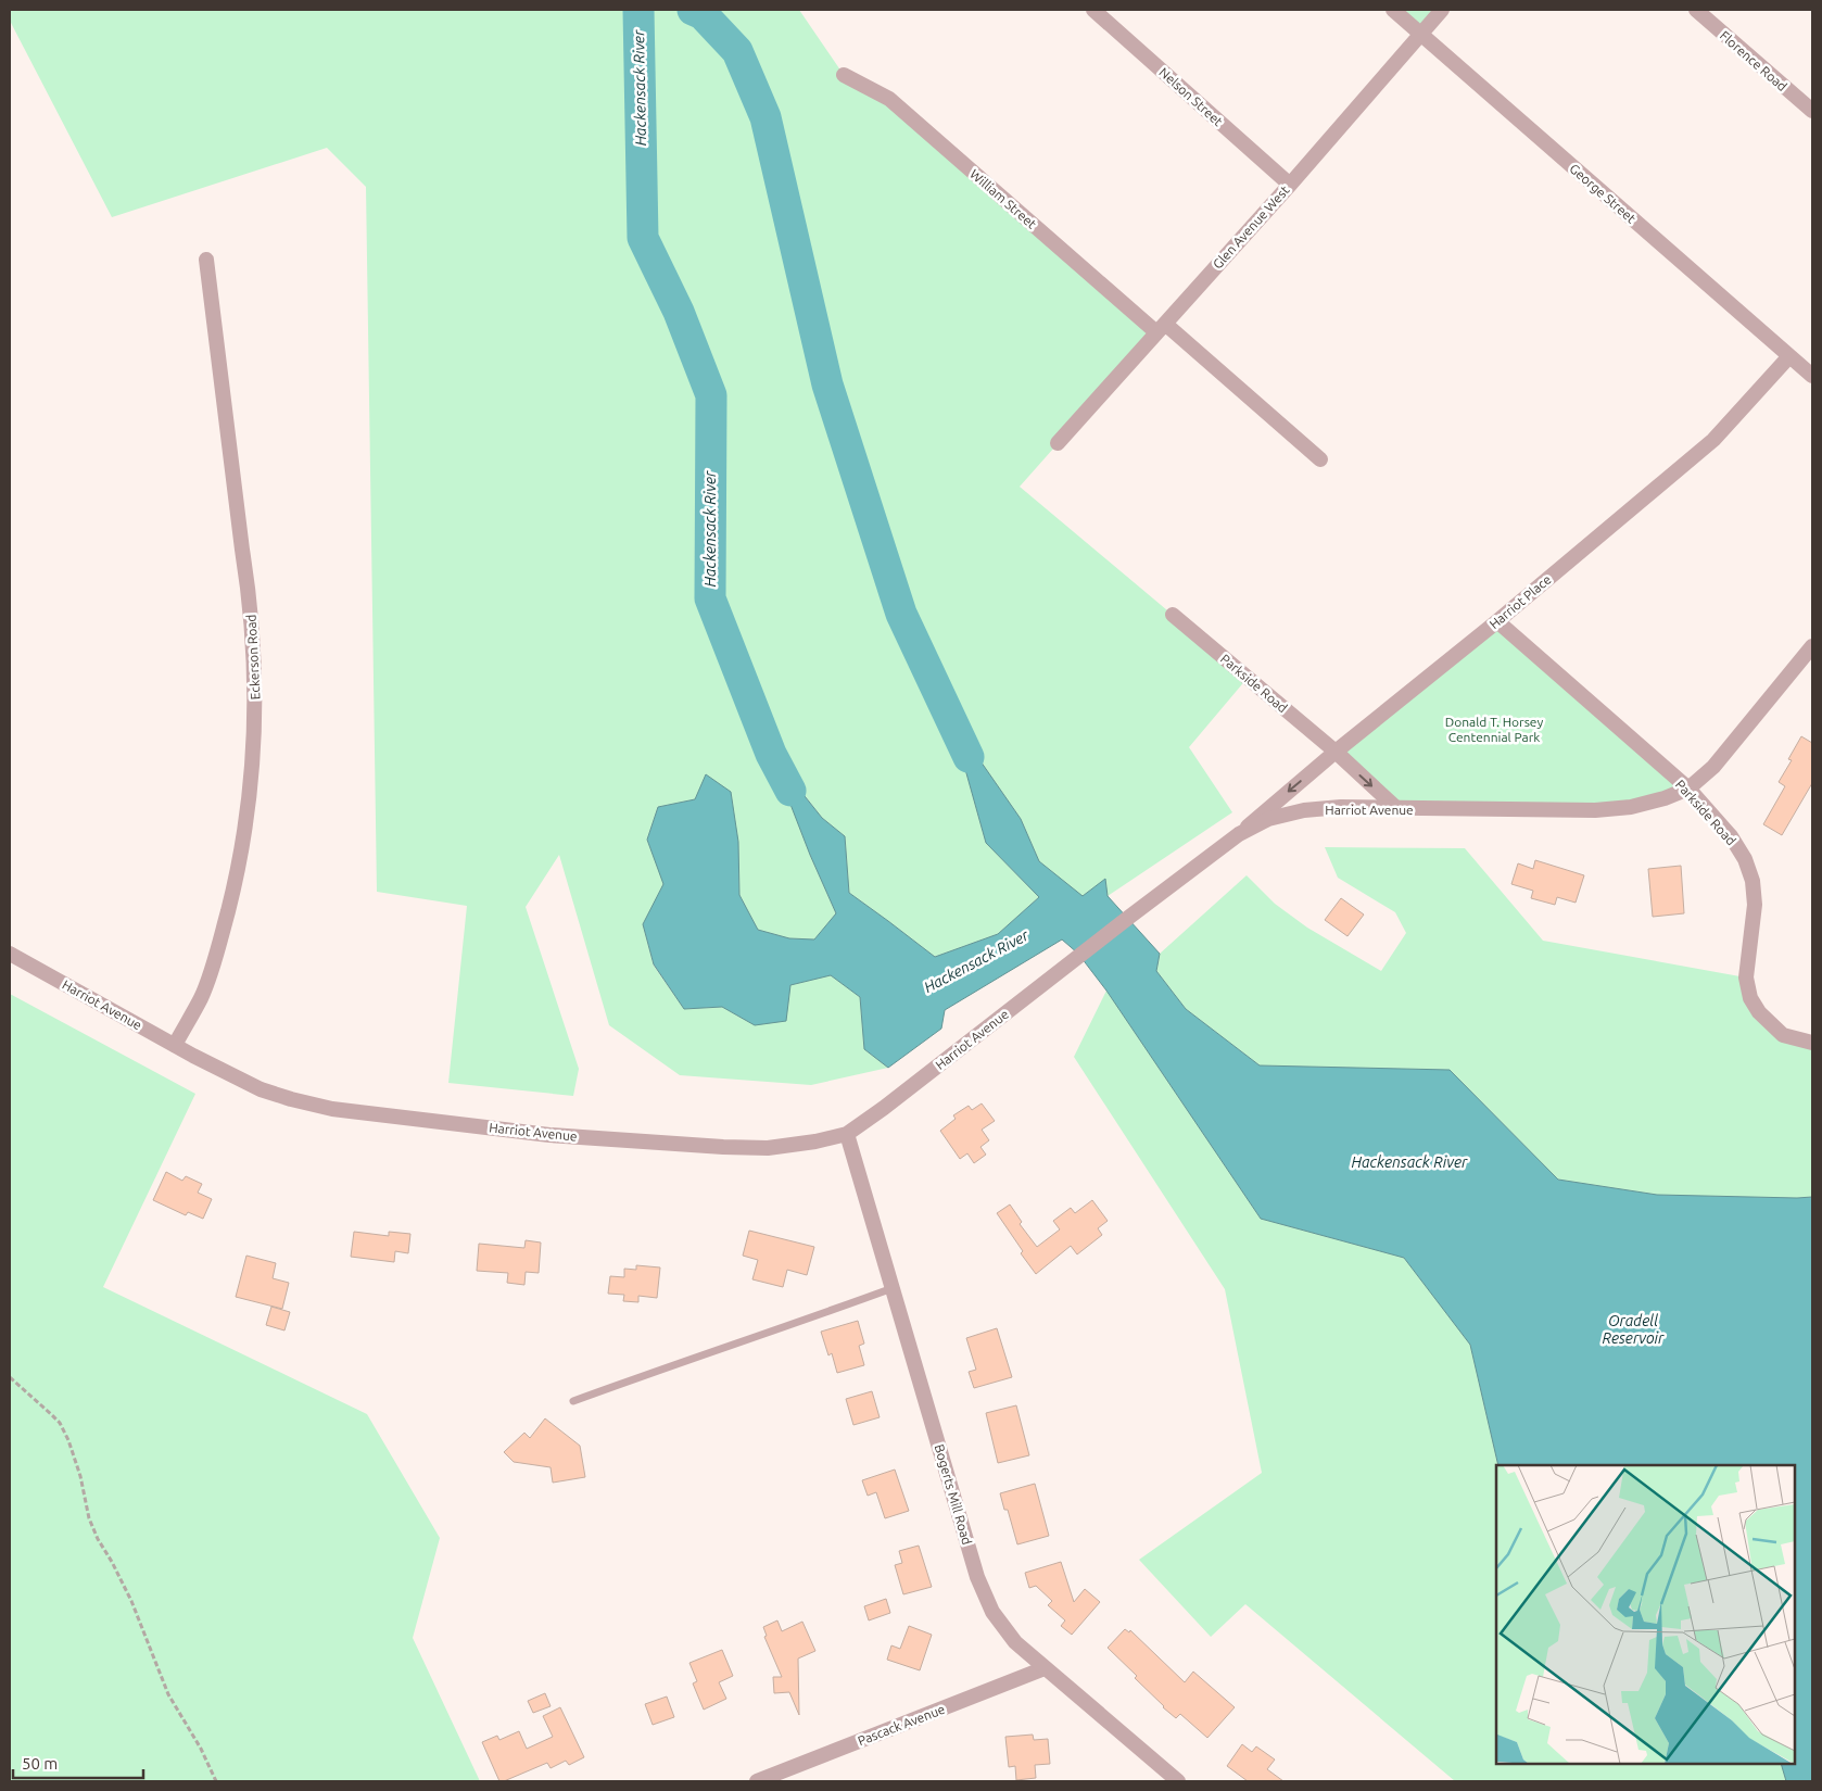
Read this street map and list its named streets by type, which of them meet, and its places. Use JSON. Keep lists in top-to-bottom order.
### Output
{
  "streets": {
    "street": [
      "Florence Road",
      "Nelson Street",
      "George Street",
      "William Street",
      "Glen Avenue West",
      "Harriot Place",
      "Eckerson Road",
      "Parkside Road",
      "Harriot Avenue",
      "Bogerts Mill Road",
      "Pascack Avenue"
    ]
  },
  "crossings": [
    ["Nelson Street", "Glen Avenue West"],
    ["George Street", "Glen Avenue West"],
    ["George Street", "Harriot Place"],
    ["William Street", "Glen Avenue West"],
    ["Harriot Place", "Parkside Road"],
    ["Harriot Place", "Harriot Avenue"],
    ["Eckerson Road", "Harriot Avenue"],
    ["Parkside Road", "Harriot Avenue"],
    ["Harriot Avenue", "Bogerts Mill Road"],
    ["Bogerts Mill Road", "Pascack Avenue"]
  ],
  "water": ["Hackensack River", "Oradell Reservoir"],
  "parks": ["Donald T. Horsey Centennial Park"],
  "scale_bar": "50 m"
}
